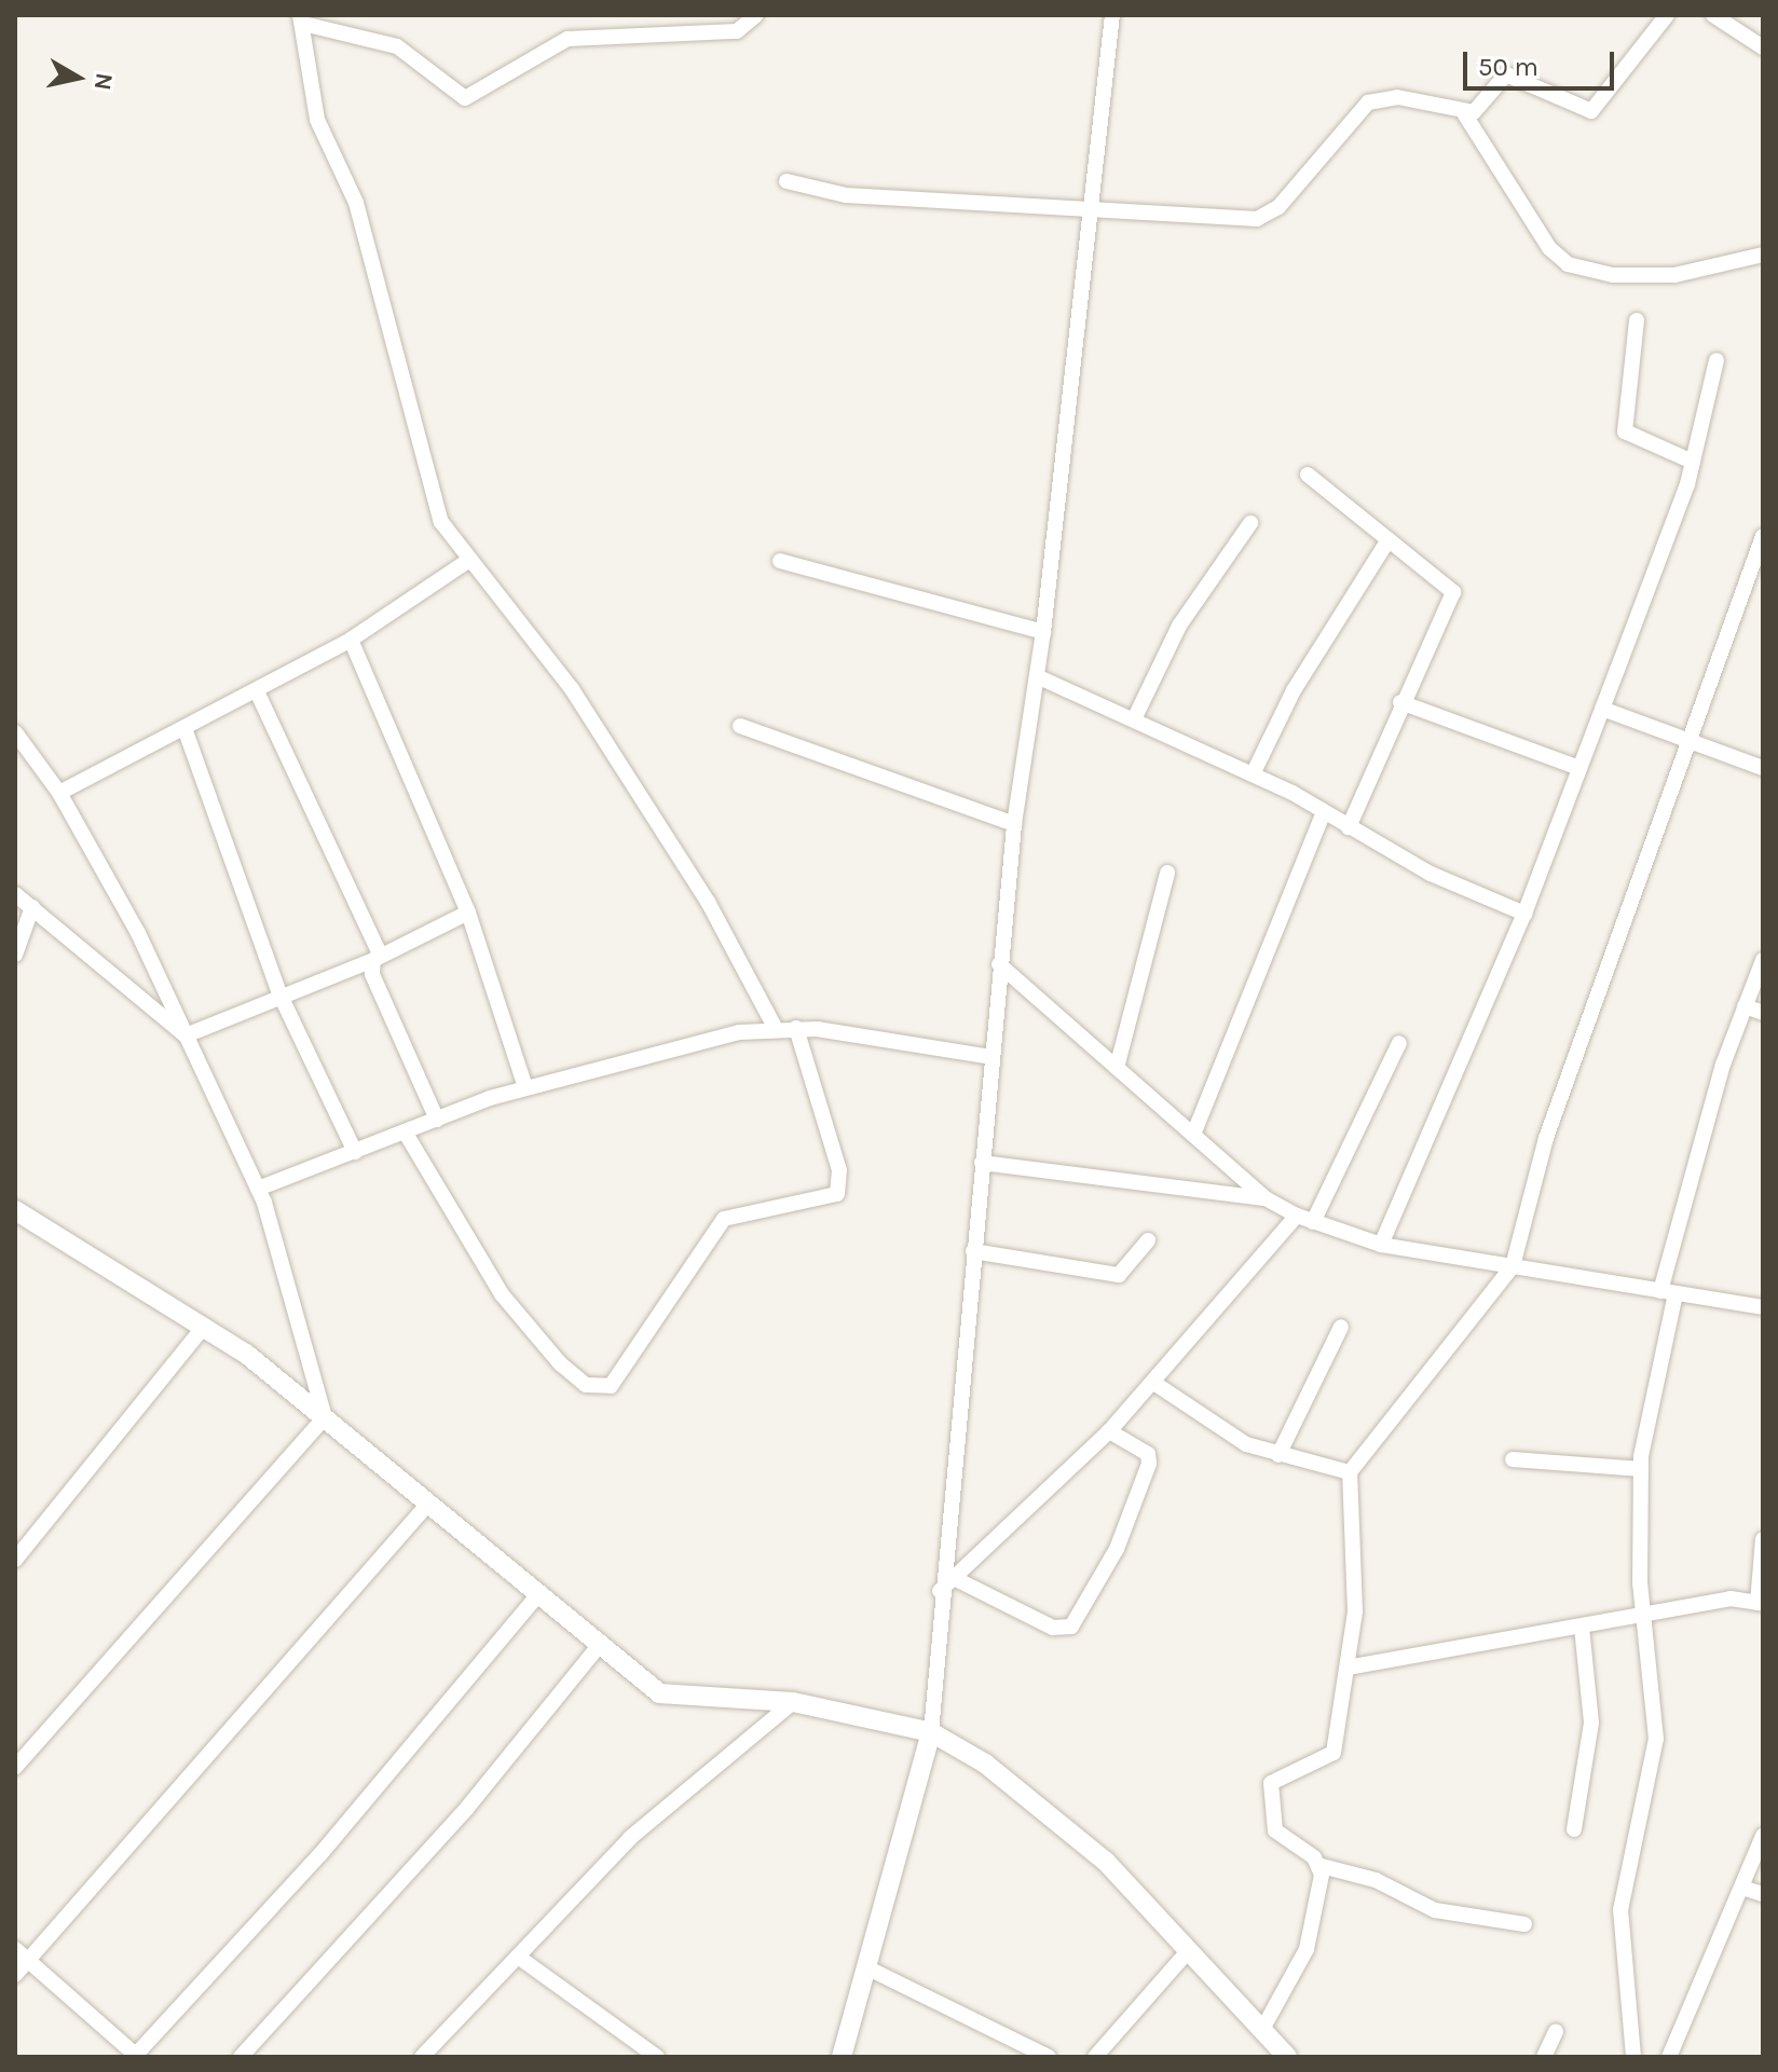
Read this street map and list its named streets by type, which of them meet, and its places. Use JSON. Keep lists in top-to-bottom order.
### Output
{
  "scale_bar": "50 m",
  "north": "right"
}
